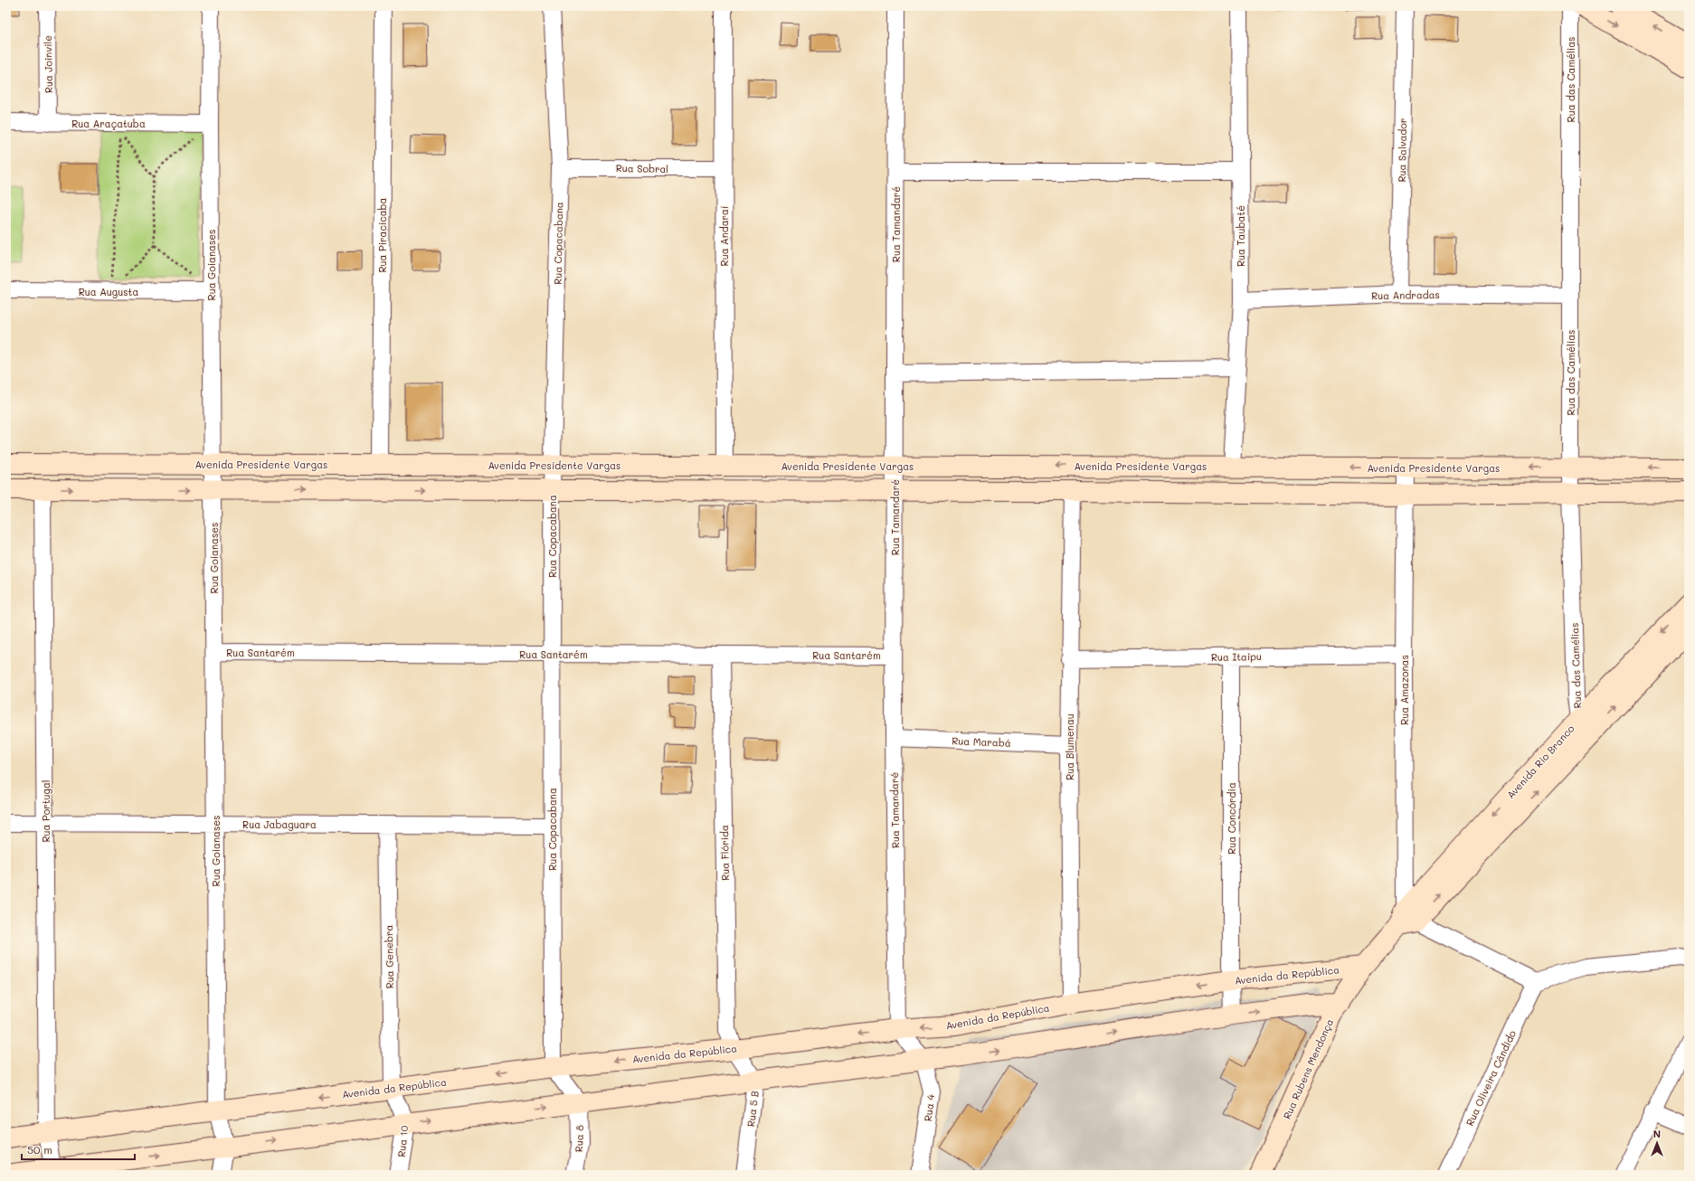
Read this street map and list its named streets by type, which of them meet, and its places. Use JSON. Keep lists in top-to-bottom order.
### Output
{
  "streets": {
    "street": [
      "Rua Joinvile",
      "Rua das Camélias",
      "Rua Araçatuba",
      "Rua Salvador",
      "Rua Sobral",
      "Rua Tamandaré",
      "Rua Piracicaba",
      "Rua Andaraí",
      "Rua Taubaté",
      "Rua Copacabana",
      "Rua Goianases",
      "Rua Augusta",
      "Rua Andradas",
      "Avenida Presidente Vargas",
      "Rua Santarém",
      "Rua Itaipu",
      "Rua Amazonas",
      "Rua Marabá",
      "Rua Blumenau",
      "Avenida Rio Branco",
      "Rua Portugal",
      "Rua Concórdia",
      "Rua Jabaguara",
      "Rua Flórida",
      "Rua Genebra",
      "Avenida da República",
      "Rua Rubens Mendonça",
      "Rua Oliveira Cândido",
      "Rua 4",
      "Rua 5 B",
      "Rua 8",
      "Rua 10"
    ]
  },
  "crossings": [
    ["Rua Joinvile", "Rua Araçatuba"],
    ["Rua das Camélias", "Rua Andradas"],
    ["Rua das Camélias", "Avenida Presidente Vargas"],
    ["Rua das Camélias", "Avenida Rio Branco"],
    ["Rua Araçatuba", "Rua Goianases"],
    ["Rua Salvador", "Rua Andradas"],
    ["Rua Sobral", "Rua Andaraí"],
    ["Rua Sobral", "Rua Copacabana"],
    ["Rua Tamandaré", "Avenida Presidente Vargas"],
    ["Rua Tamandaré", "Rua Santarém"],
    ["Rua Tamandaré", "Rua Marabá"],
    ["Rua Tamandaré", "Avenida da República"],
    ["Rua Tamandaré", "Rua 4"],
    ["Rua Piracicaba", "Avenida Presidente Vargas"],
    ["Rua Andaraí", "Avenida Presidente Vargas"],
    ["Rua Taubaté", "Rua Andradas"],
    ["Rua Taubaté", "Avenida Presidente Vargas"],
    ["Rua Copacabana", "Avenida Presidente Vargas"],
    ["Rua Copacabana", "Rua Santarém"],
    ["Rua Copacabana", "Rua Jabaguara"],
    ["Rua Copacabana", "Avenida da República"],
    ["Rua Goianases", "Rua Augusta"],
    ["Rua Goianases", "Avenida Presidente Vargas"],
    ["Rua Goianases", "Rua Santarém"],
    ["Rua Goianases", "Rua Jabaguara"],
    ["Rua Goianases", "Avenida da República"],
    ["Avenida Presidente Vargas", "Rua Amazonas"],
    ["Rua Santarém", "Rua Flórida"],
    ["Rua Itaipu", "Rua Amazonas"],
    ["Rua Itaipu", "Rua Blumenau"],
    ["Rua Itaipu", "Rua Concórdia"],
    ["Rua Amazonas", "Avenida Rio Branco"],
    ["Rua Marabá", "Rua Blumenau"],
    ["Rua Blumenau", "Avenida da República"],
    ["Avenida Rio Branco", "Avenida da República"],
    ["Avenida Rio Branco", "Rua Rubens Mendonça"],
    ["Rua Portugal", "Rua Jabaguara"],
    ["Rua Portugal", "Avenida da República"],
    ["Rua Concórdia", "Avenida da República"],
    ["Rua Jabaguara", "Rua Genebra"],
    ["Rua Flórida", "Avenida da República"],
    ["Rua Flórida", "Rua 5 B"],
    ["Rua Genebra", "Avenida da República"],
    ["Rua Genebra", "Rua 10"],
    ["Avenida da República", "Rua Rubens Mendonça"],
    ["Avenida da República", "Rua 4"],
    ["Avenida da República", "Rua 5 B"],
    ["Avenida da República", "Rua 10"]
  ],
  "scale_bar": "50 m",
  "north": "top"
}
